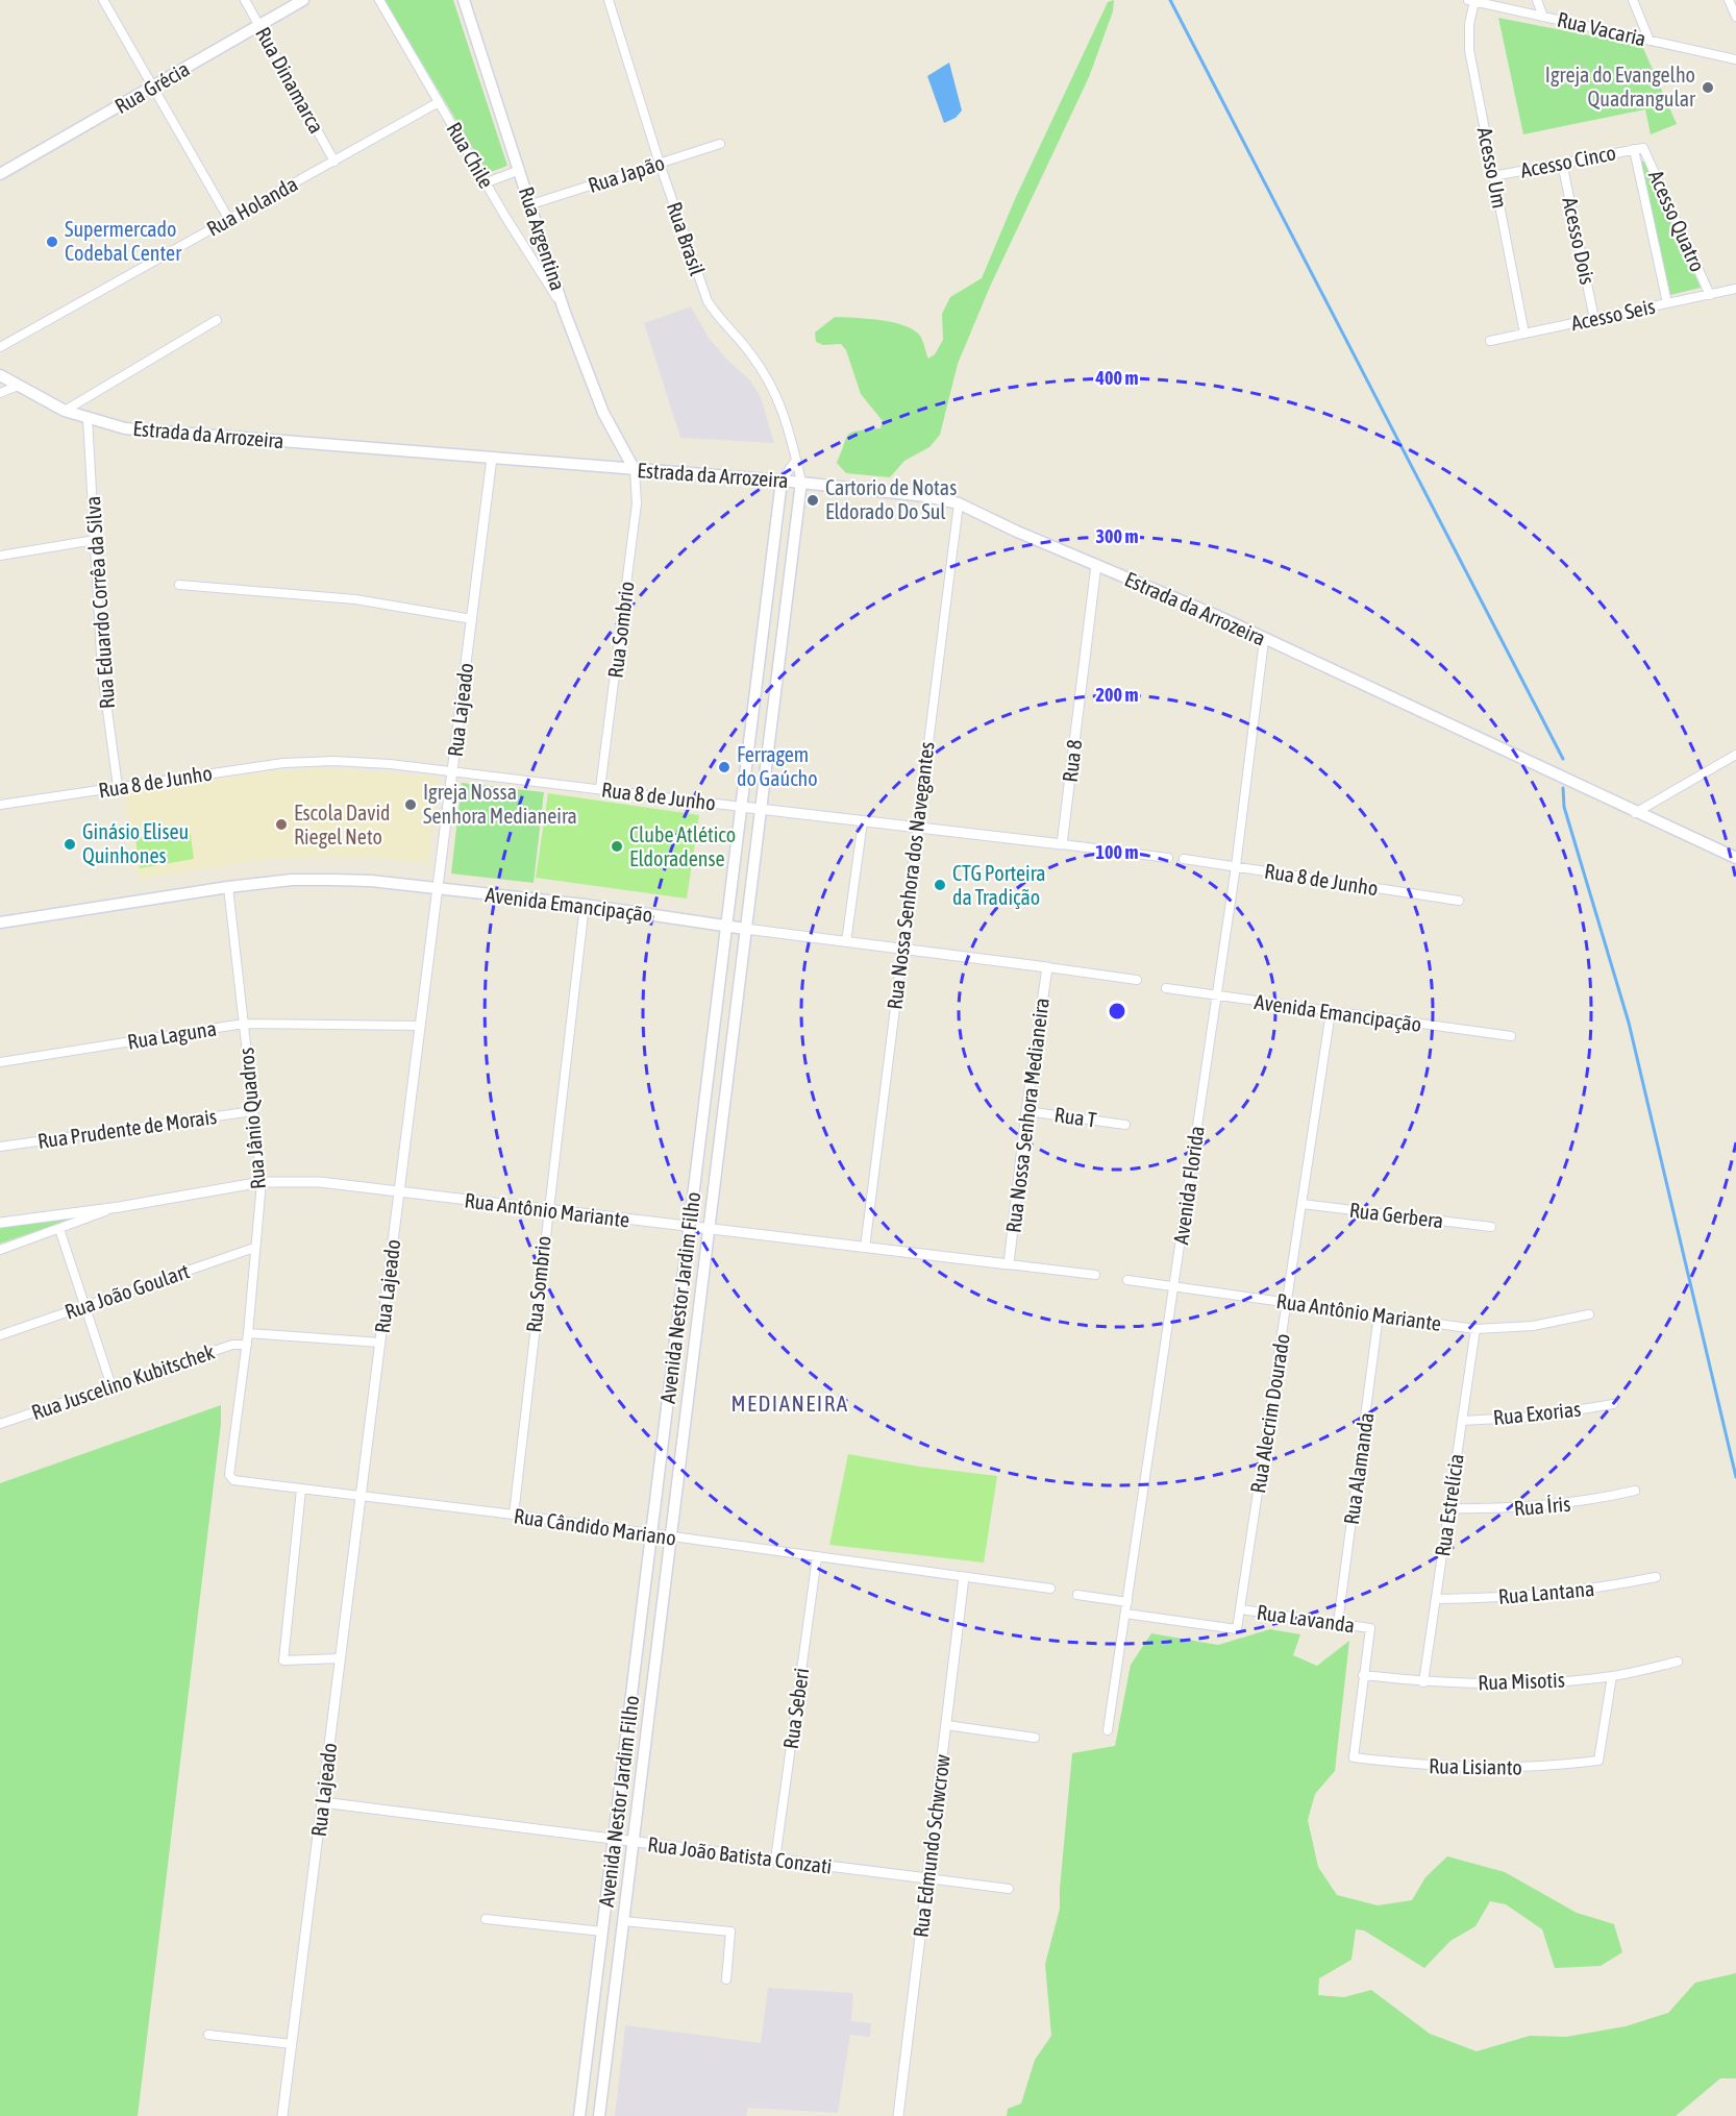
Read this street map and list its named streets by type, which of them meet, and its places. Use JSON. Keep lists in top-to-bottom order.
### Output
{
  "streets": {
    "main road": [
      "Rua Grécia",
      "Rua Argentina",
      "Estrada da Arrozeira",
      "Avenida Emancipação",
      "Avenida Nestor Jardim Filho"
    ],
    "street": [
      "Rua Vacaria",
      "Rua Dinamarca",
      "Rua Chile",
      "Acesso Cinco",
      "Acesso Um",
      "Rua Japão",
      "Rua Holanda",
      "Acesso Quatro",
      "Rua Brasil",
      "Acesso Dois",
      "Acesso Seis",
      "Rua Eduardo Corrêa da Silva",
      "Rua Sombrio",
      "Rua Lajeado",
      "Rua 8",
      "Rua 8 de Junho",
      "Rua Nossa Senhora dos Navegantes",
      "Rua Laguna",
      "Rua Nossa Senhora Medianeira",
      "Rua T",
      "Rua Jânio Quadros",
      "Rua Prudente de Morais",
      "Avenida Florida",
      "Rua Antônio Mariante",
      "Rua Gerbera",
      "Rua João Goulart",
      "Rua Juscelino Kubitschek",
      "Rua Alecrim Dourado",
      "Rua Exorias",
      "Rua Alamanda",
      "Rua Estrelícia",
      "Rua Íris",
      "Rua Cândido Mariano",
      "Rua Lantana",
      "Rua Lavanda",
      "Rua Misotis",
      "Rua Seberi",
      "Rua Lisianto",
      "Rua Edmundo Schwcrow",
      "Rua João Batista Conzati"
    ]
  },
  "crossings": [
    ["Rua Vacaria", "Acesso Um"],
    ["Rua Dinamarca", "Rua Grécia"],
    ["Rua Dinamarca", "Rua Holanda"],
    ["Rua Chile", "Rua Holanda"],
    ["Rua Chile", "Rua Argentina"],
    ["Acesso Cinco", "Acesso Um"],
    ["Acesso Cinco", "Acesso Quatro"],
    ["Acesso Cinco", "Acesso Dois"],
    ["Acesso Um", "Acesso Seis"],
    ["Rua Japão", "Rua Argentina"],
    ["Rua Japão", "Rua Brasil"],
    ["Acesso Quatro", "Acesso Seis"],
    ["Rua Argentina", "Estrada da Arrozeira"],
    ["Rua Argentina", "Rua Sombrio"],
    ["Rua Brasil", "Estrada da Arrozeira"],
    ["Rua Brasil", "Avenida Nestor Jardim Filho"],
    ["Acesso Dois", "Acesso Seis"],
    ["Estrada da Arrozeira", "Rua Eduardo Corrêa da Silva"],
    ["Estrada da Arrozeira", "Rua Sombrio"],
    ["Estrada da Arrozeira", "Rua Lajeado"],
    ["Estrada da Arrozeira", "Rua 8"],
    ["Estrada da Arrozeira", "Rua Nossa Senhora dos Navegantes"],
    ["Estrada da Arrozeira", "Avenida Florida"],
    ["Estrada da Arrozeira", "Avenida Nestor Jardim Filho"],
    ["Rua Eduardo Corrêa da Silva", "Rua 8 de Junho"],
    ["Rua Sombrio", "Rua 8 de Junho"],
    ["Rua Sombrio", "Avenida Emancipação"],
    ["Rua Sombrio", "Rua Antônio Mariante"],
    ["Rua Sombrio", "Rua Cândido Mariano"],
    ["Rua Lajeado", "Rua 8 de Junho"],
    ["Rua Lajeado", "Avenida Emancipação"],
    ["Rua Lajeado", "Rua Laguna"],
    ["Rua Lajeado", "Rua Antônio Mariante"],
    ["Rua Lajeado", "Rua Cândido Mariano"],
    ["Rua Lajeado", "Rua João Batista Conzati"],
    ["Rua 8", "Rua 8 de Junho"],
    ["Rua 8 de Junho", "Rua Nossa Senhora dos Navegantes"],
    ["Rua 8 de Junho", "Avenida Florida"],
    ["Rua 8 de Junho", "Avenida Nestor Jardim Filho"],
    ["Rua Nossa Senhora dos Navegantes", "Avenida Emancipação"],
    ["Rua Nossa Senhora dos Navegantes", "Rua Antônio Mariante"],
    ["Avenida Emancipação", "Rua Nossa Senhora Medianeira"],
    ["Avenida Emancipação", "Rua Jânio Quadros"],
    ["Avenida Emancipação", "Avenida Florida"],
    ["Avenida Emancipação", "Avenida Nestor Jardim Filho"],
    ["Avenida Emancipação", "Rua Alecrim Dourado"],
    ["Rua Laguna", "Rua Jânio Quadros"],
    ["Rua Nossa Senhora Medianeira", "Rua T"],
    ["Rua Nossa Senhora Medianeira", "Rua Antônio Mariante"],
    ["Rua Jânio Quadros", "Rua Prudente de Morais"],
    ["Rua Jânio Quadros", "Rua Antônio Mariante"],
    ["Rua Jânio Quadros", "Rua João Goulart"],
    ["Rua Jânio Quadros", "Rua Juscelino Kubitschek"],
    ["Rua Jânio Quadros", "Rua Cândido Mariano"],
    ["Avenida Florida", "Rua Antônio Mariante"],
    ["Avenida Florida", "Rua Lavanda"],
    ["Rua Antônio Mariante", "Avenida Nestor Jardim Filho"],
    ["Rua Antônio Mariante", "Rua Alecrim Dourado"],
    ["Rua Antônio Mariante", "Rua Alamanda"],
    ["Rua Antônio Mariante", "Rua Estrelícia"],
    ["Rua Gerbera", "Rua Alecrim Dourado"],
    ["Avenida Nestor Jardim Filho", "Rua Cândido Mariano"],
    ["Avenida Nestor Jardim Filho", "Rua João Batista Conzati"],
    ["Rua Alecrim Dourado", "Rua Lavanda"],
    ["Rua Exorias", "Rua Estrelícia"],
    ["Rua Alamanda", "Rua Lavanda"],
    ["Rua Estrelícia", "Rua Íris"],
    ["Rua Estrelícia", "Rua Lantana"],
    ["Rua Estrelícia", "Rua Misotis"],
    ["Rua Cândido Mariano", "Rua Seberi"],
    ["Rua Cândido Mariano", "Rua Edmundo Schwcrow"],
    ["Rua Lavanda", "Rua Misotis"],
    ["Rua Lavanda", "Rua Lisianto"],
    ["Rua Misotis", "Rua Lisianto"],
    ["Rua Seberi", "Rua João Batista Conzati"],
    ["Rua Edmundo Schwcrow", "Rua João Batista Conzati"]
  ],
  "districts": ["MEDIANEIRA"],
  "places": [
    "Igreja do Evangelho Quadrangular",
    "Supermercado Codebal Center",
    "Cartorio de Notas Eldorado Do Sul",
    "Ferragem do Gaúcho",
    "Igreja Nossa Senhora Medianeira",
    "Escola David Riegel Neto",
    "Ginásio Eliseu Quinhones",
    "Clube Atlético Eldoradense",
    "CTG Porteira da Tradição"
  ],
  "rings": [
    "400 m",
    "300 m",
    "200 m",
    "100 m"
  ]
}
